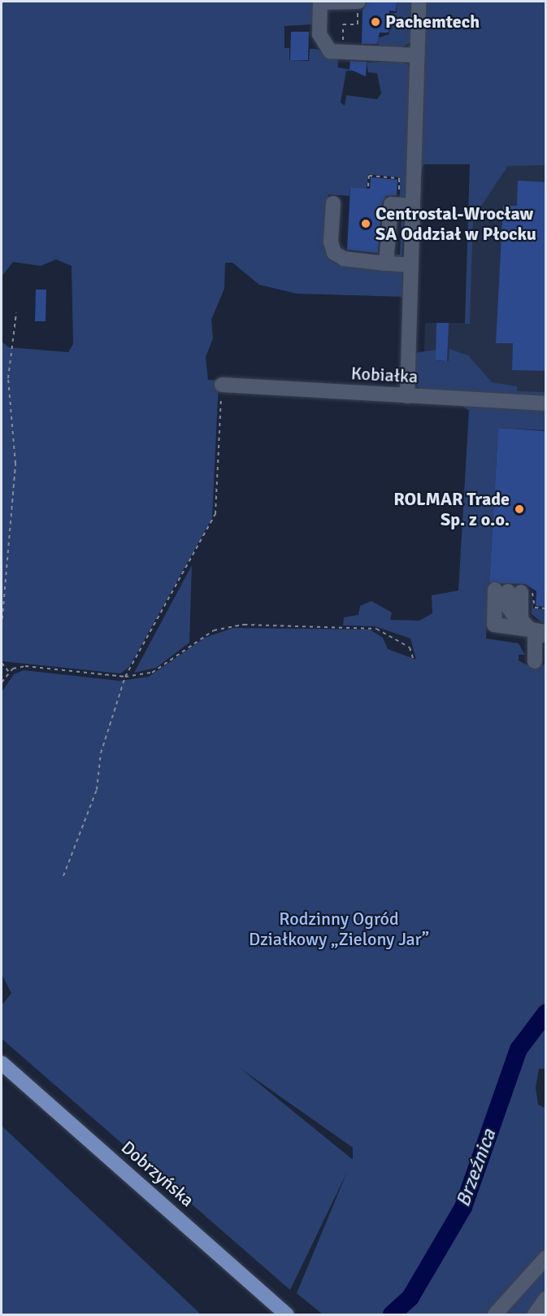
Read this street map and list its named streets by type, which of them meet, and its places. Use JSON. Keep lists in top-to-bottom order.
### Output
{
  "streets": {
    "main road": ["Dobrzyńska"],
    "street": ["Kobiałka"]
  },
  "water": ["Brzeźnica"],
  "parks": ["Rodzinny Ogród Działkowy „Zielony Jar”"],
  "places": ["Pachemtech", "Centrostal-Wrocław SA Oddział w Płocku", "ROLMAR Trade Sp. z o.o."]
}
